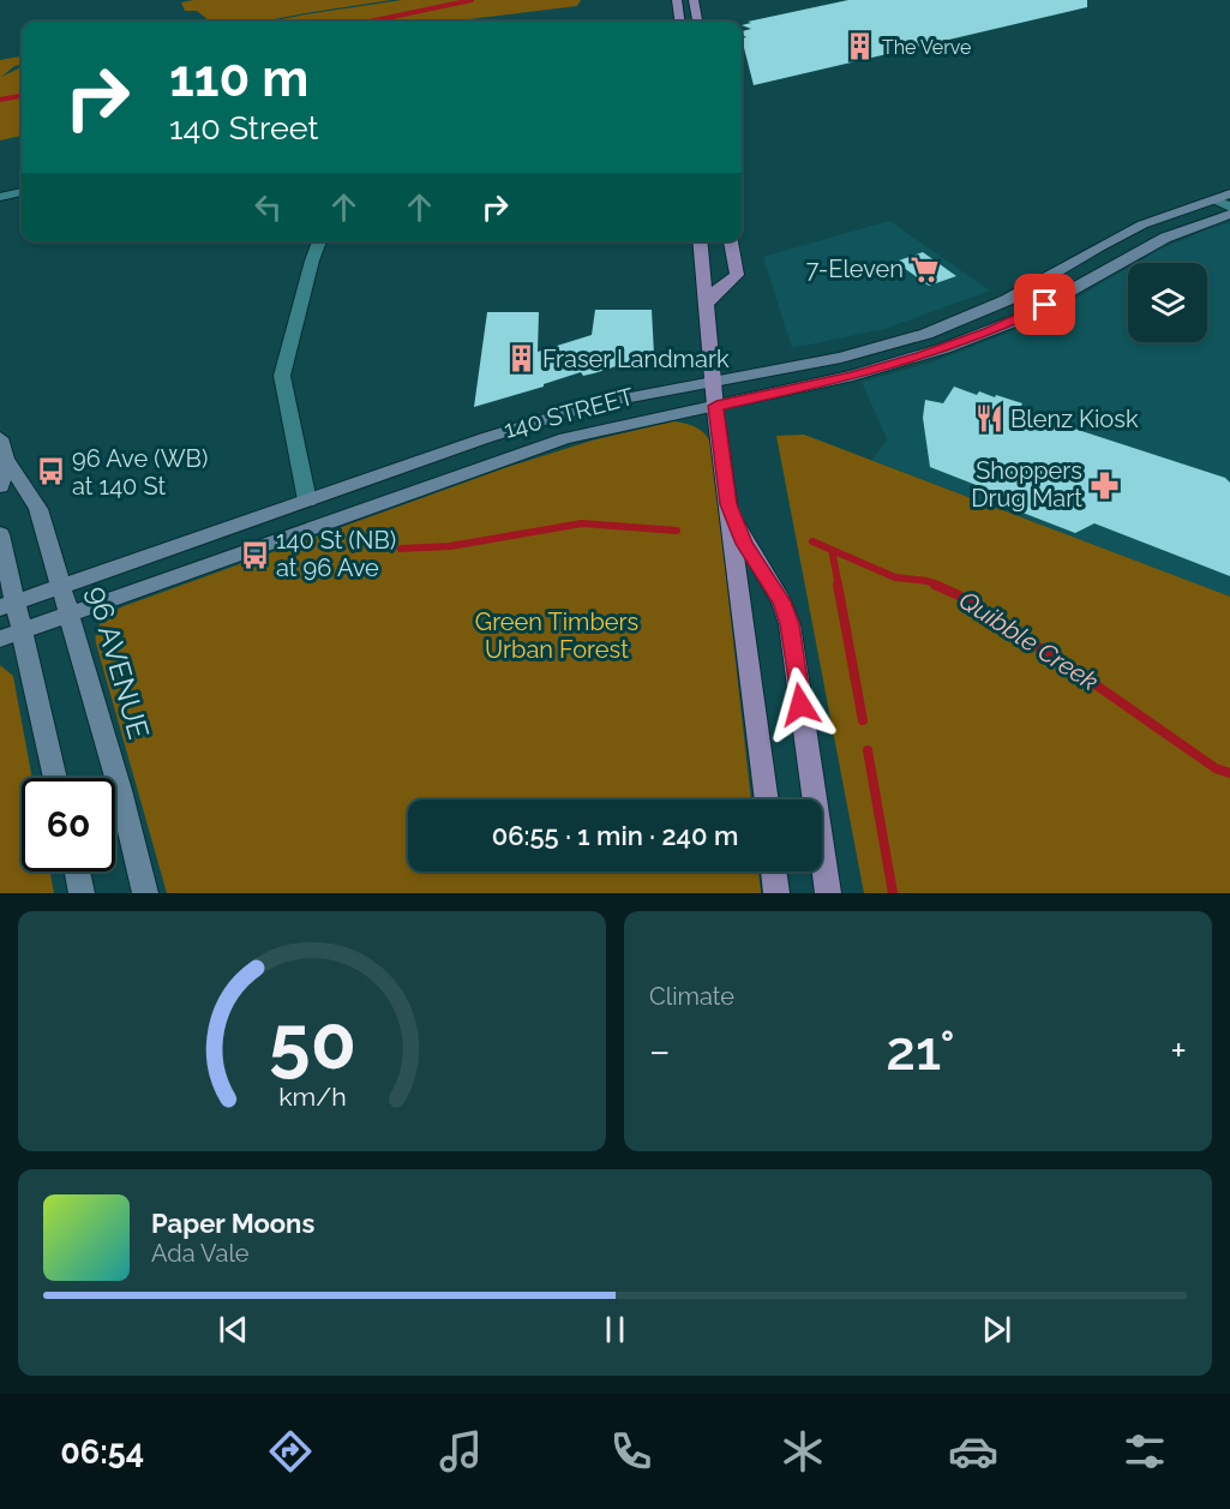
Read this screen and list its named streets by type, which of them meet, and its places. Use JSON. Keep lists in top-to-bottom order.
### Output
{
  "streets": {
    "main road": ["140 STREET", "96 AVENUE"]
  },
  "crossings": [
    ["140 STREET", "96 AVENUE"]
  ],
  "water": ["Quibble Creek"],
  "parks": ["Green Timbers Urban Forest"],
  "places": {
    "building": ["The Verve", "Fraser Landmark"],
    "supermarket": ["7-Eleven"],
    "restaurant": ["Blenz Kiosk"],
    "bus stop": ["96 Ave (WB) at 140 St", "140 St (NB) at 96 Ave"],
    "pharmacy": ["Shoppers Drug Mart"]
  },
  "page": {
    "turn": ["110 m", "140 Street"],
    "limit": "60",
    "trip": "06:55 · 1 min · 240 m",
    "tile": "Climate",
    "heat": ["−", "21°", "+"],
    "song": ["Paper Moons", "Ada Vale"],
    "tabs": "06:54",
    "gauge": ["50", "km/h"]
  }
}
